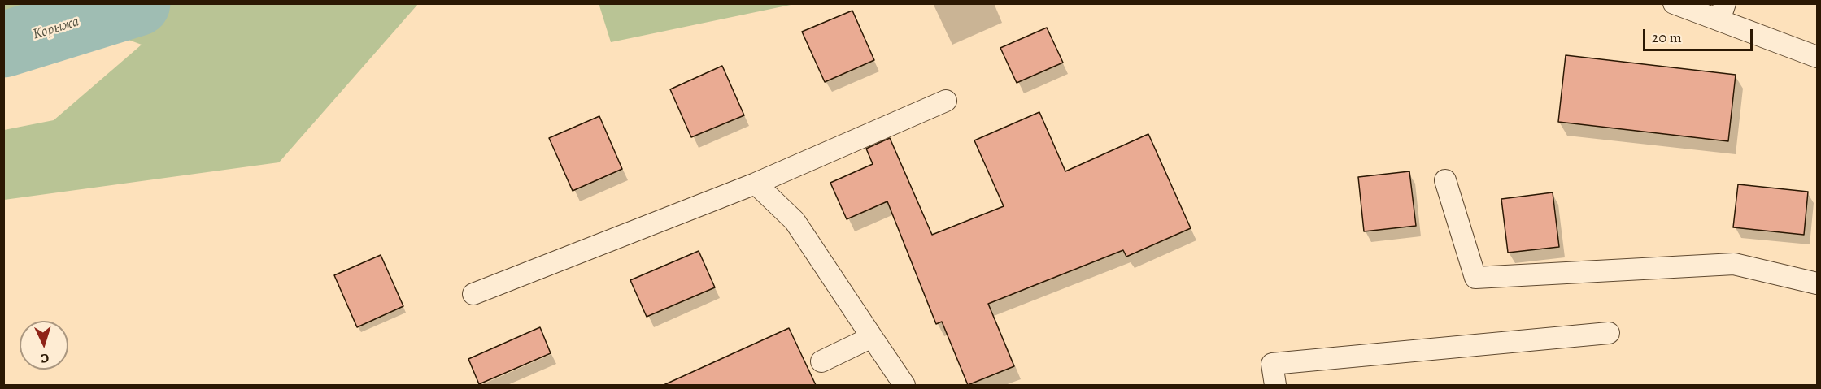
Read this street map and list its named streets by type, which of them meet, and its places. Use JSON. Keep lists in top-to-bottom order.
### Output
{
  "water": ["Корыжа"],
  "scale_bar": "20 m",
  "north": "bottom"
}
